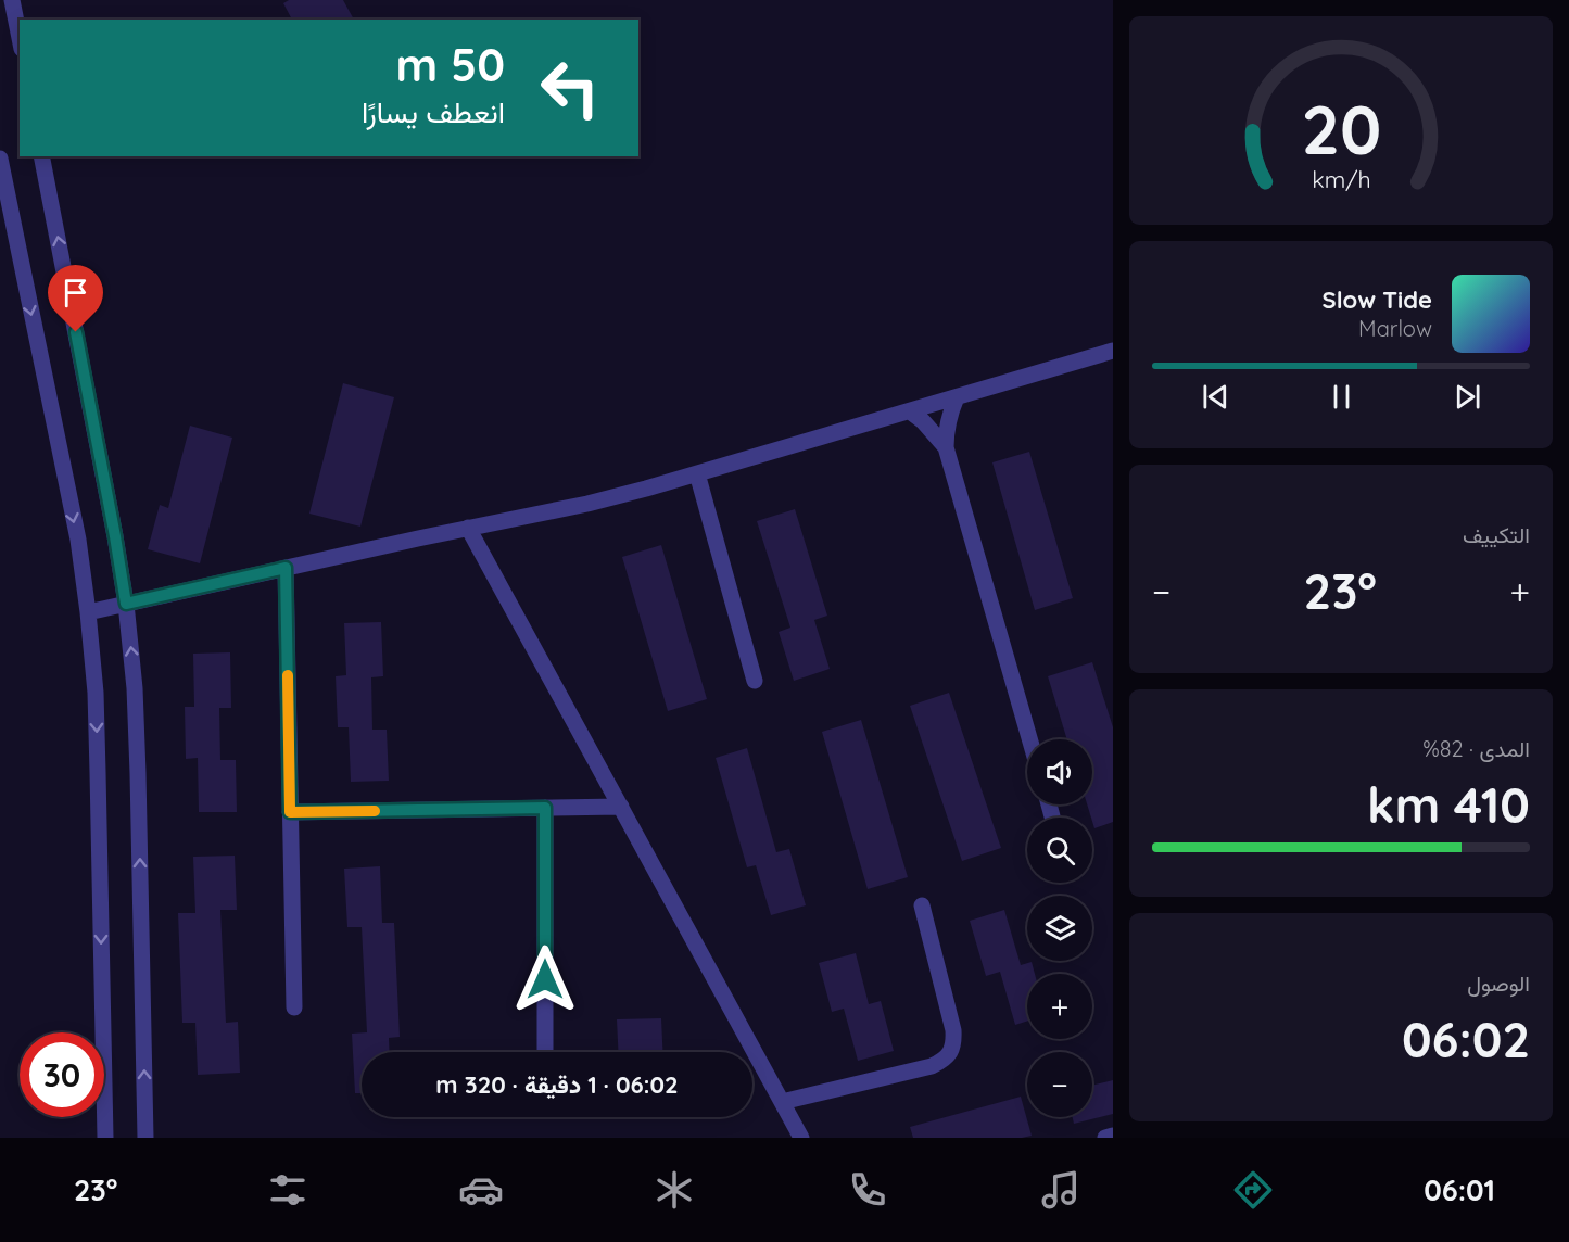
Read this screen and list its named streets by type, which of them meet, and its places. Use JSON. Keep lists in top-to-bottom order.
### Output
{
  "page": {
    "turn": ["50 m", "انعطف يسارًا"],
    "song": ["Slow Tide", "Marlow"],
    "tile": [
      "التكييف",
      ["المدى · 82%", "410 km"],
      ["الوصول", "06:02"]
    ],
    "heat": ["−", "23°", "+"],
    "map_buttons": ["+", "−"],
    "limit": "30",
    "trip": "06:02 · 1 دقيقة · 320 m",
    "tabs": ["06:01", "23°"],
    "gauge": ["20", "km/h"]
  }
}
